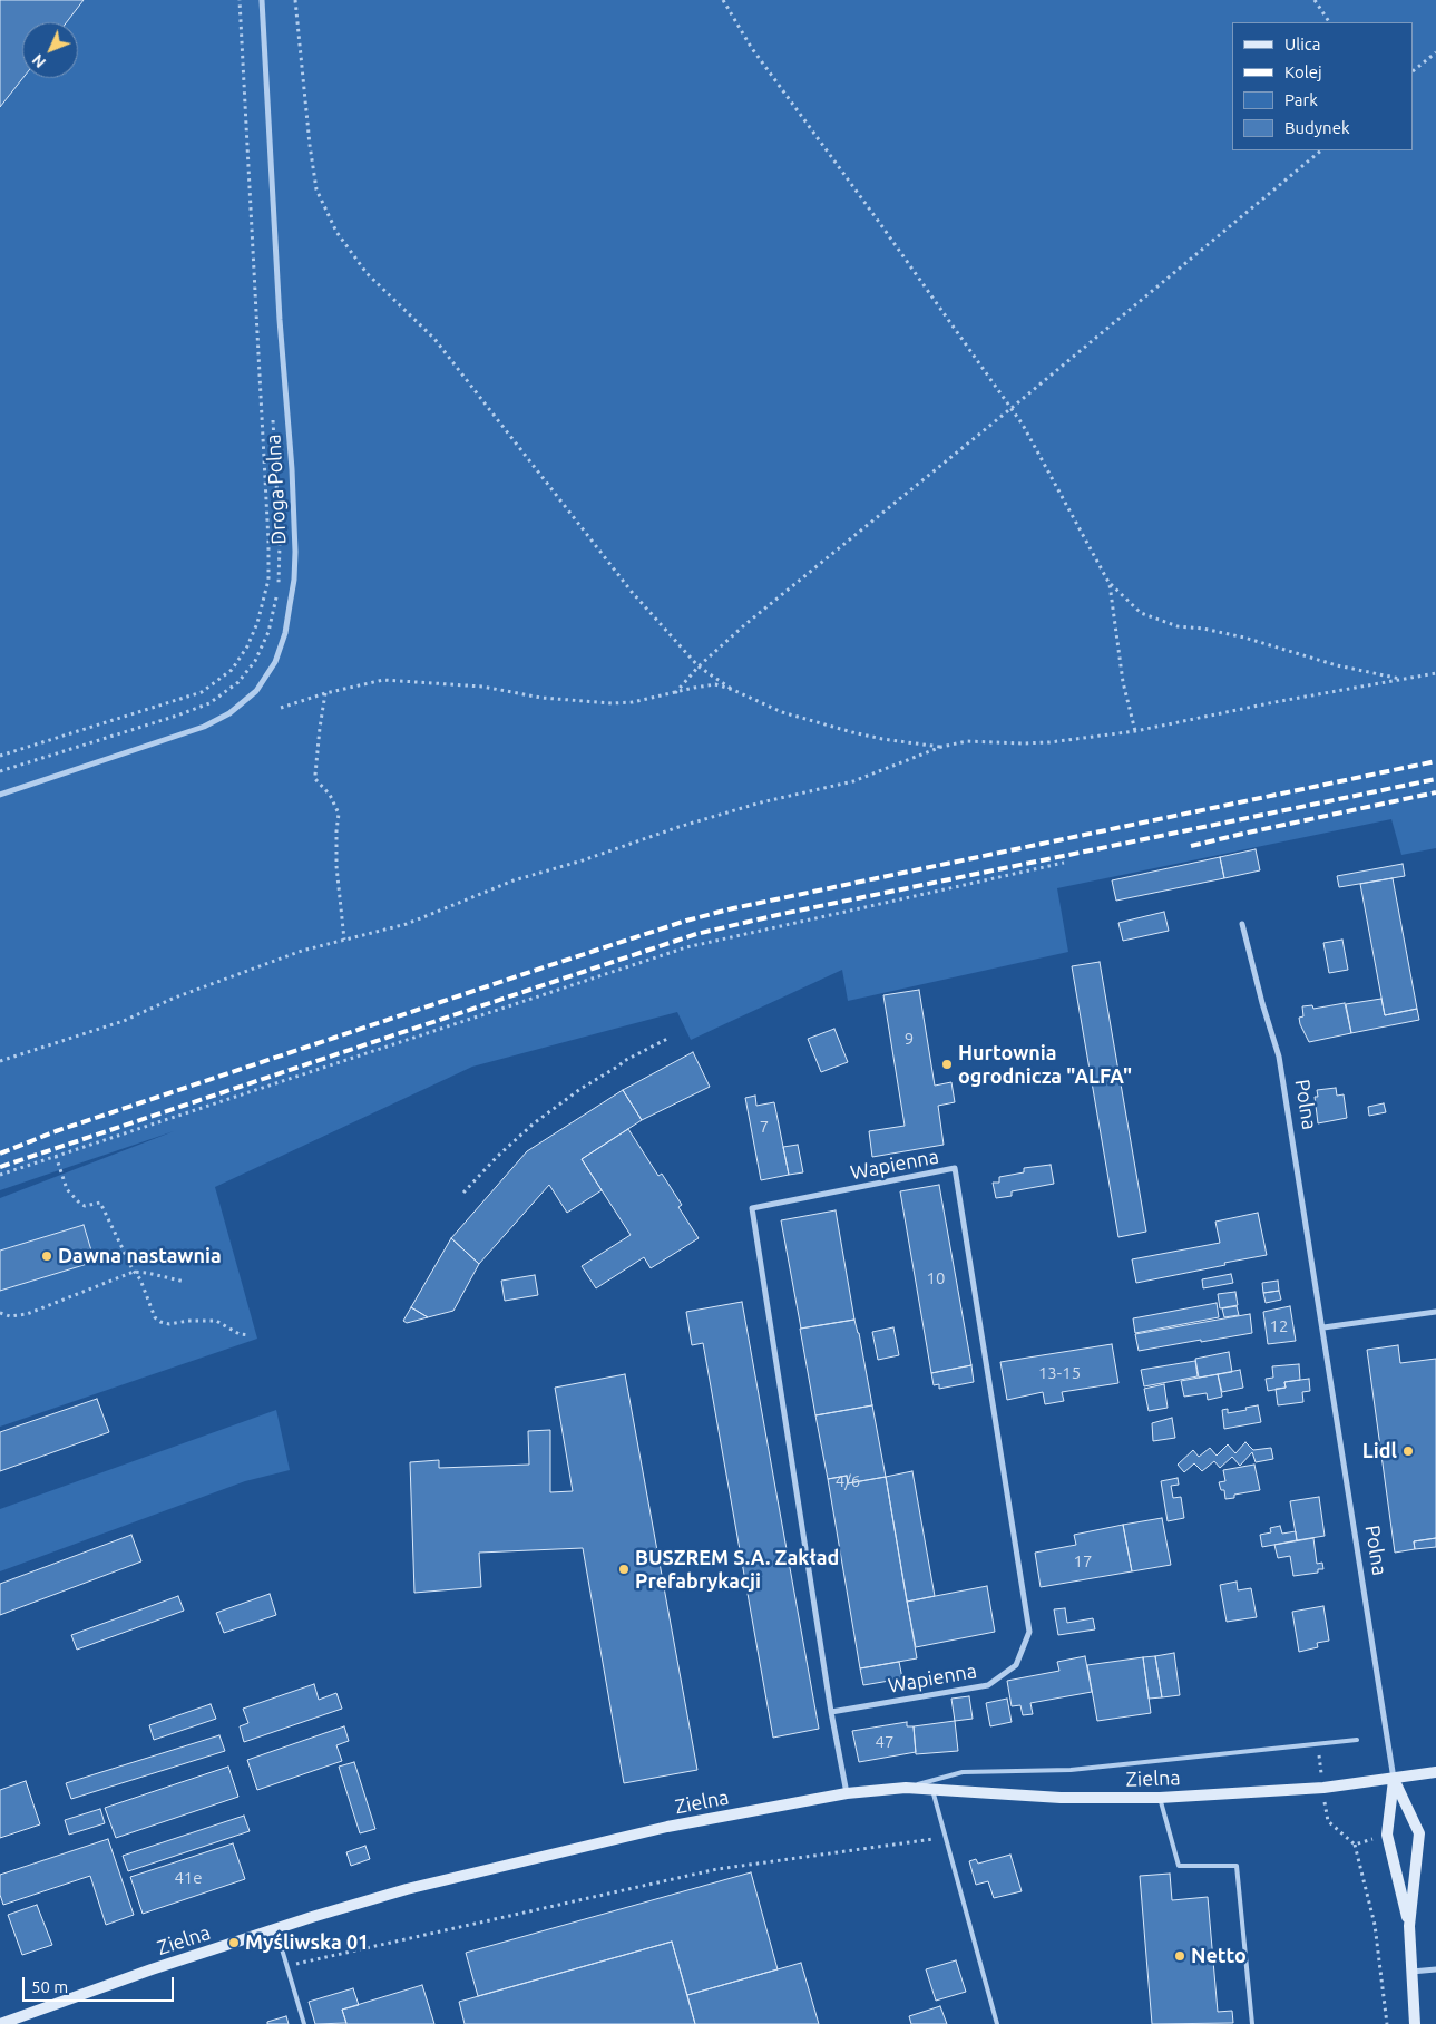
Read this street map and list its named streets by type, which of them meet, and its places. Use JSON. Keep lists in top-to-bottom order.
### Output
{
  "streets": {
    "street": [
      "Droga Polna",
      "Polna",
      "Wapienna",
      "Zielna"
    ]
  },
  "crossings": [
    ["Polna", "Zielna"],
    ["Wapienna", "Zielna"]
  ],
  "places": [
    "Hurtownia ogrodnicza \"ALFA\"",
    "Dawna nastawnia",
    "Lidl",
    "BUSZREM S.A. Zakład Prefabrykacji",
    "Myśliwska 01",
    "Netto"
  ],
  "house_numbers": [
    "9",
    "7",
    "10",
    "12",
    "13-15",
    "4/6",
    "17",
    "47",
    "41e"
  ],
  "legend": [
    "Ulica",
    "Kolej",
    "Park",
    "Budynek"
  ],
  "scale_bar": "50 m",
  "north": "bottom left"
}
